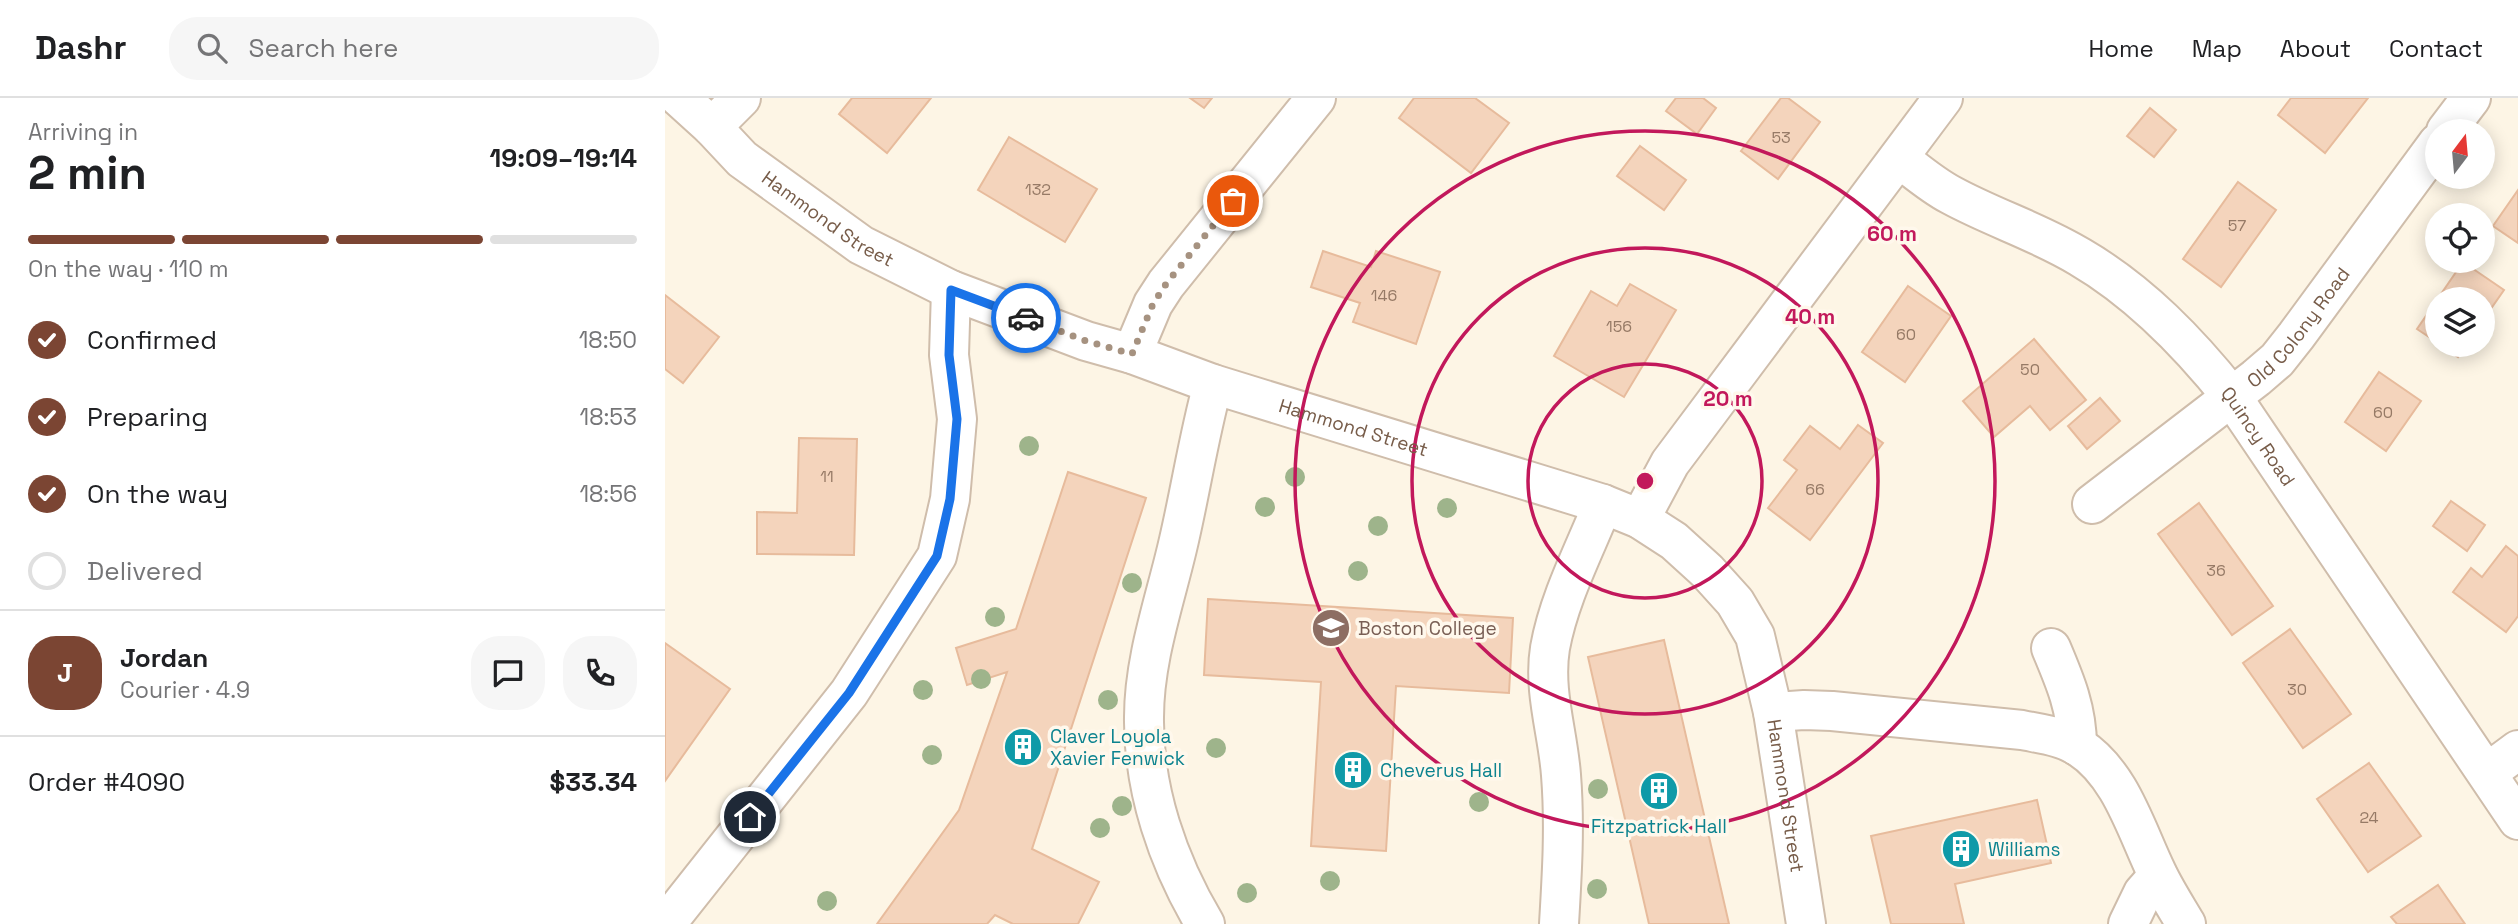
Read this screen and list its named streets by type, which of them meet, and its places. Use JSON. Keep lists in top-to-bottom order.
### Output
{
  "streets": {
    "street": ["Hammond Street", "Old Colony Road", "Quincy Road"]
  },
  "crossings": [
    ["Old Colony Road", "Quincy Road"]
  ],
  "places": {
    "school or university": ["Boston College"],
    "building": [
      "Claver Loyola Xavier Fenwick",
      "Cheverus Hall",
      "Fitzpatrick Hall",
      "Williams"
    ]
  },
  "house_numbers": [
    "53",
    "132",
    "57",
    "146",
    "156",
    "60",
    "50",
    "60",
    "11",
    "66",
    "36",
    "30",
    "24"
  ],
  "north": "top",
  "page": {
    "header": "Dashr",
    "search": "Search here",
    "nav": [
      "Home",
      "Map",
      "About",
      "Contact"
    ],
    "heading": ["2 min", "Arriving in", "19:09–19:14"],
    "panel": [
      "Jordan",
      "Courier · 4.9",
      "Order #4090",
      "$33.34"
    ],
    "bar": "On the way · 110 m",
    "list": [
      ["Confirmed", "18:50"],
      ["Preparing", "18:53"],
      ["On the way", "18:56"],
      "Delivered"
    ],
    "round": "J"
  },
  "rings": ["60 m", "40 m", "20 m"]
}
